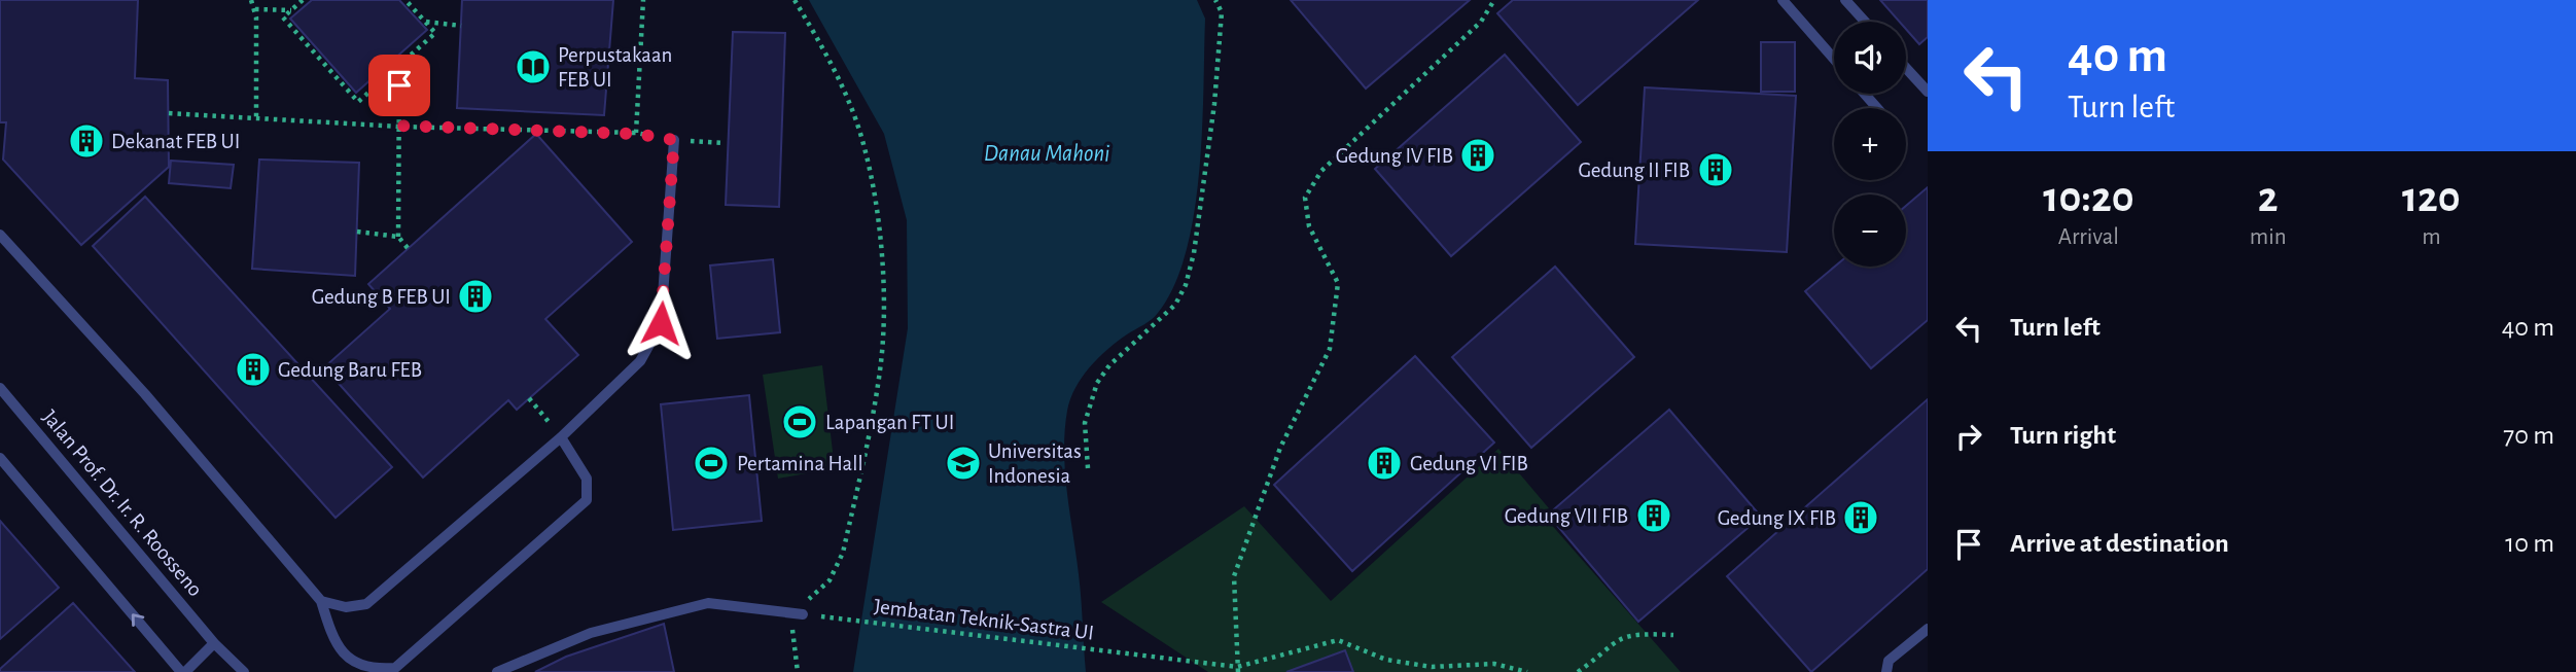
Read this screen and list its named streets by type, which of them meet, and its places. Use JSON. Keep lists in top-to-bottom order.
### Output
{
  "streets": {
    "lane": ["Jalan Prof. Dr. Ir. R. Roosseno"],
    "path": ["Jembatan Teknik-Sastra UI"]
  },
  "water": ["Danau Mahoni"],
  "places": {
    "library": ["Perpustakaan FEB UI"],
    "building": [
      "Dekanat FEB UI",
      "Gedung IV FIB",
      "Gedung II FIB",
      "Gedung B FEB UI",
      "Gedung Baru FEB",
      "Gedung VI FIB",
      "Gedung VII FIB",
      "Gedung IX FIB"
    ],
    "sports": ["Lapangan FT UI", "Pertamina Hall"],
    "school or university": ["Universitas Indonesia"]
  },
  "page": {
    "turn": ["40 m", "Turn left"],
    "map_buttons": ["+", "−"],
    "eta": [
      "10:20",
      "Arrival",
      "2",
      "min",
      "120",
      "m"
    ],
    "list": [
      {
        "name": "Turn left",
        "value": "40 m"
      },
      {
        "name": "Turn right",
        "value": "70 m"
      },
      {
        "name": "Arrive at destination",
        "value": "10 m"
      }
    ]
  }
}
